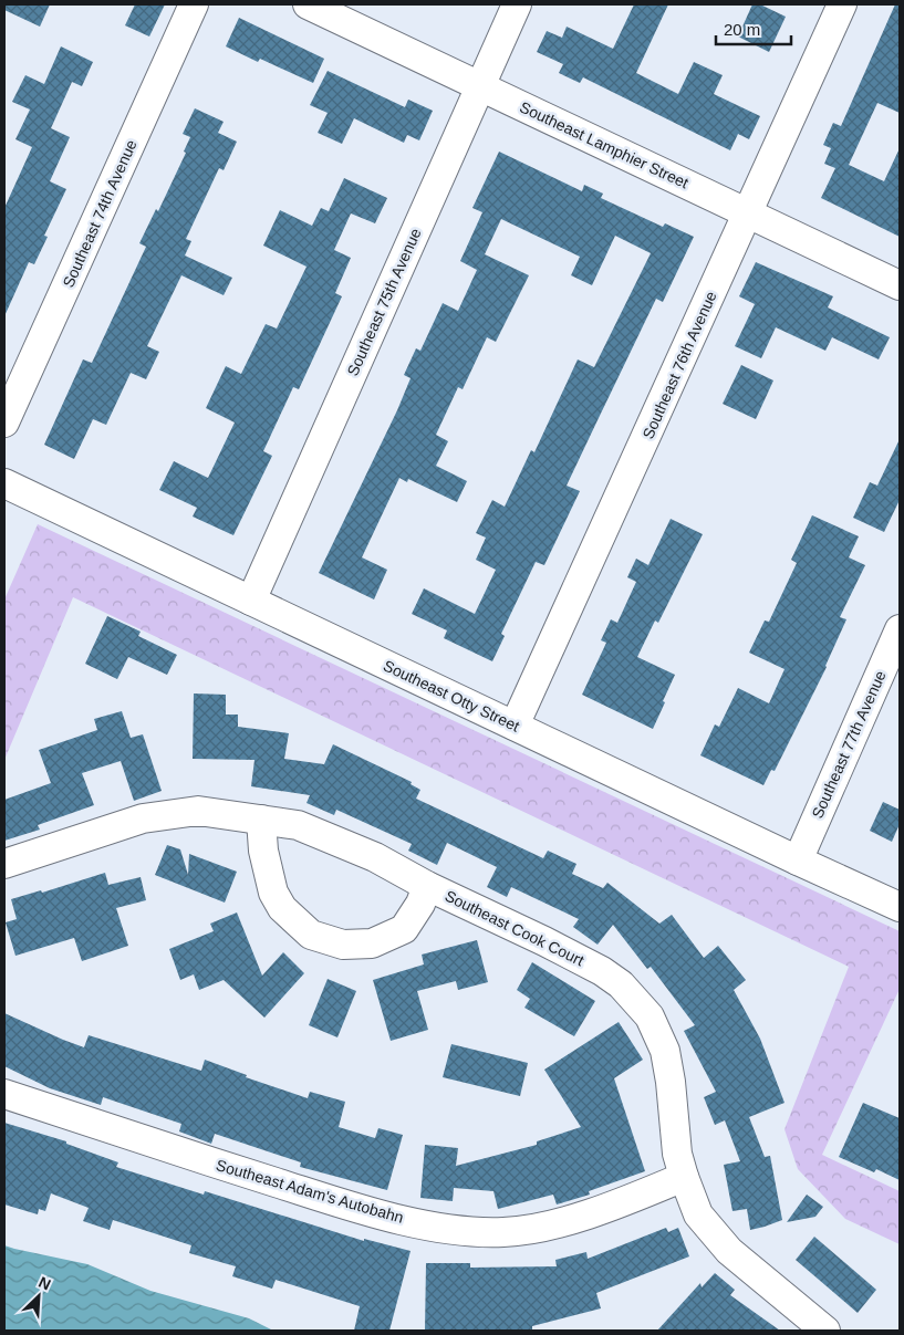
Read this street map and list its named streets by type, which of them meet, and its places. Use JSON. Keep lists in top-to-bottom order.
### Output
{
  "streets": {
    "street": [
      "Southeast Lamphier Street",
      "Southeast 74th Avenue",
      "Southeast 75th Avenue",
      "Southeast 76th Avenue",
      "Southeast Otty Street",
      "Southeast 77th Avenue",
      "Southeast Cook Court",
      "Southeast Adam's Autobahn"
    ]
  },
  "crossings": [
    ["Southeast Lamphier Street", "Southeast 75th Avenue"],
    ["Southeast Lamphier Street", "Southeast 76th Avenue"],
    ["Southeast 75th Avenue", "Southeast Otty Street"],
    ["Southeast 76th Avenue", "Southeast Otty Street"],
    ["Southeast Otty Street", "Southeast 77th Avenue"],
    ["Southeast Cook Court", "Southeast Adam's Autobahn"]
  ],
  "scale_bar": "20 m",
  "north": "top right"
}
